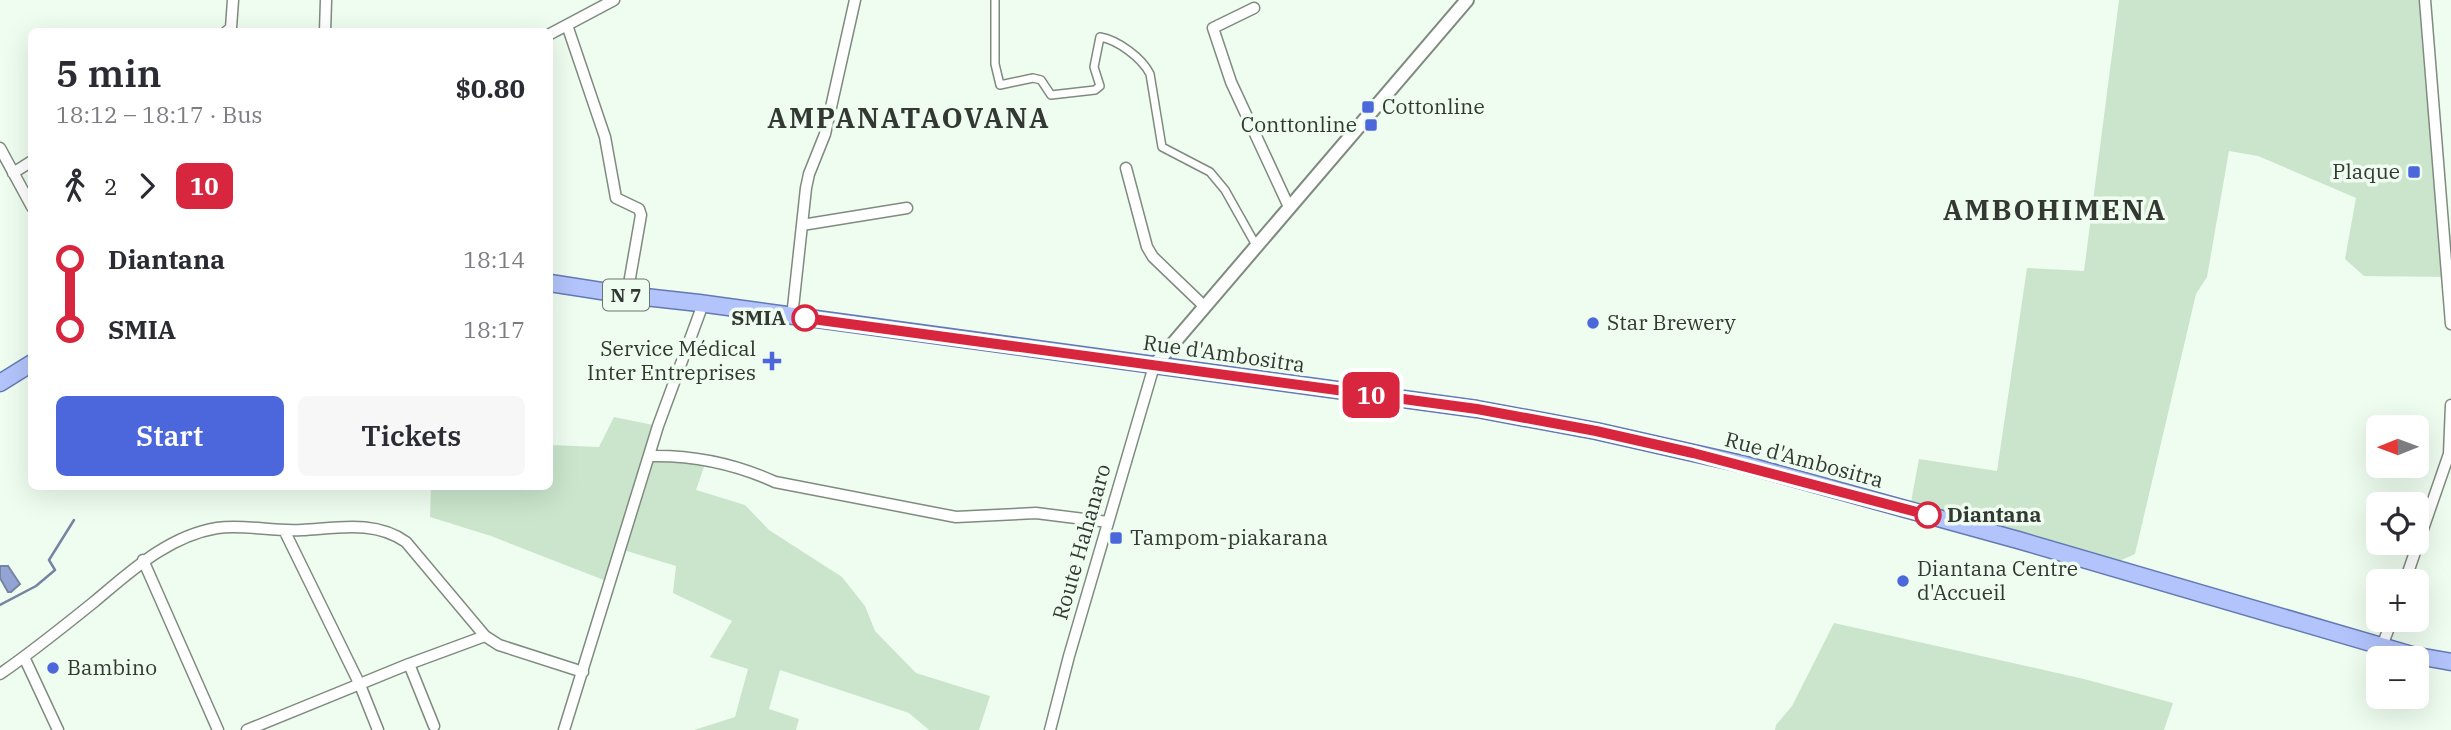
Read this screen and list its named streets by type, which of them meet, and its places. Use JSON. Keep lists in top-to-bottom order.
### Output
{
  "streets": {
    "main road": ["N 7", "Rue d'Ambositra"],
    "street": ["Route Hahanaro"]
  },
  "crossings": [
    ["Rue d'Ambositra", "Route Hahanaro"]
  ],
  "districts": ["AMPANATAOVANA", "AMBOHIMENA"],
  "places": {
    "transit": [
      "Cottonline",
      "Conttonline",
      "Plaque",
      "Tampom-piakarana"
    ],
    "other": [
      "SMIA",
      "Star Brewery",
      "Diantana",
      "Diantana Centre d'Accueil",
      "Bambino"
    ],
    "health": ["Service Médical Inter Entreprises"]
  },
  "lines": ["bus line 10"],
  "north": "left",
  "page": {
    "on_map": "10",
    "heading": ["5 min", "18:12 – 18:17 · Bus", "$0.80"],
    "legs": ["2", "10"],
    "list": [
      {
        "name": "Diantana",
        "value": "18:14"
      },
      {
        "name": "SMIA",
        "value": "18:17"
      }
    ],
    "buttons": ["Start", "Tickets"],
    "map_buttons": ["+", "−"]
  }
}
